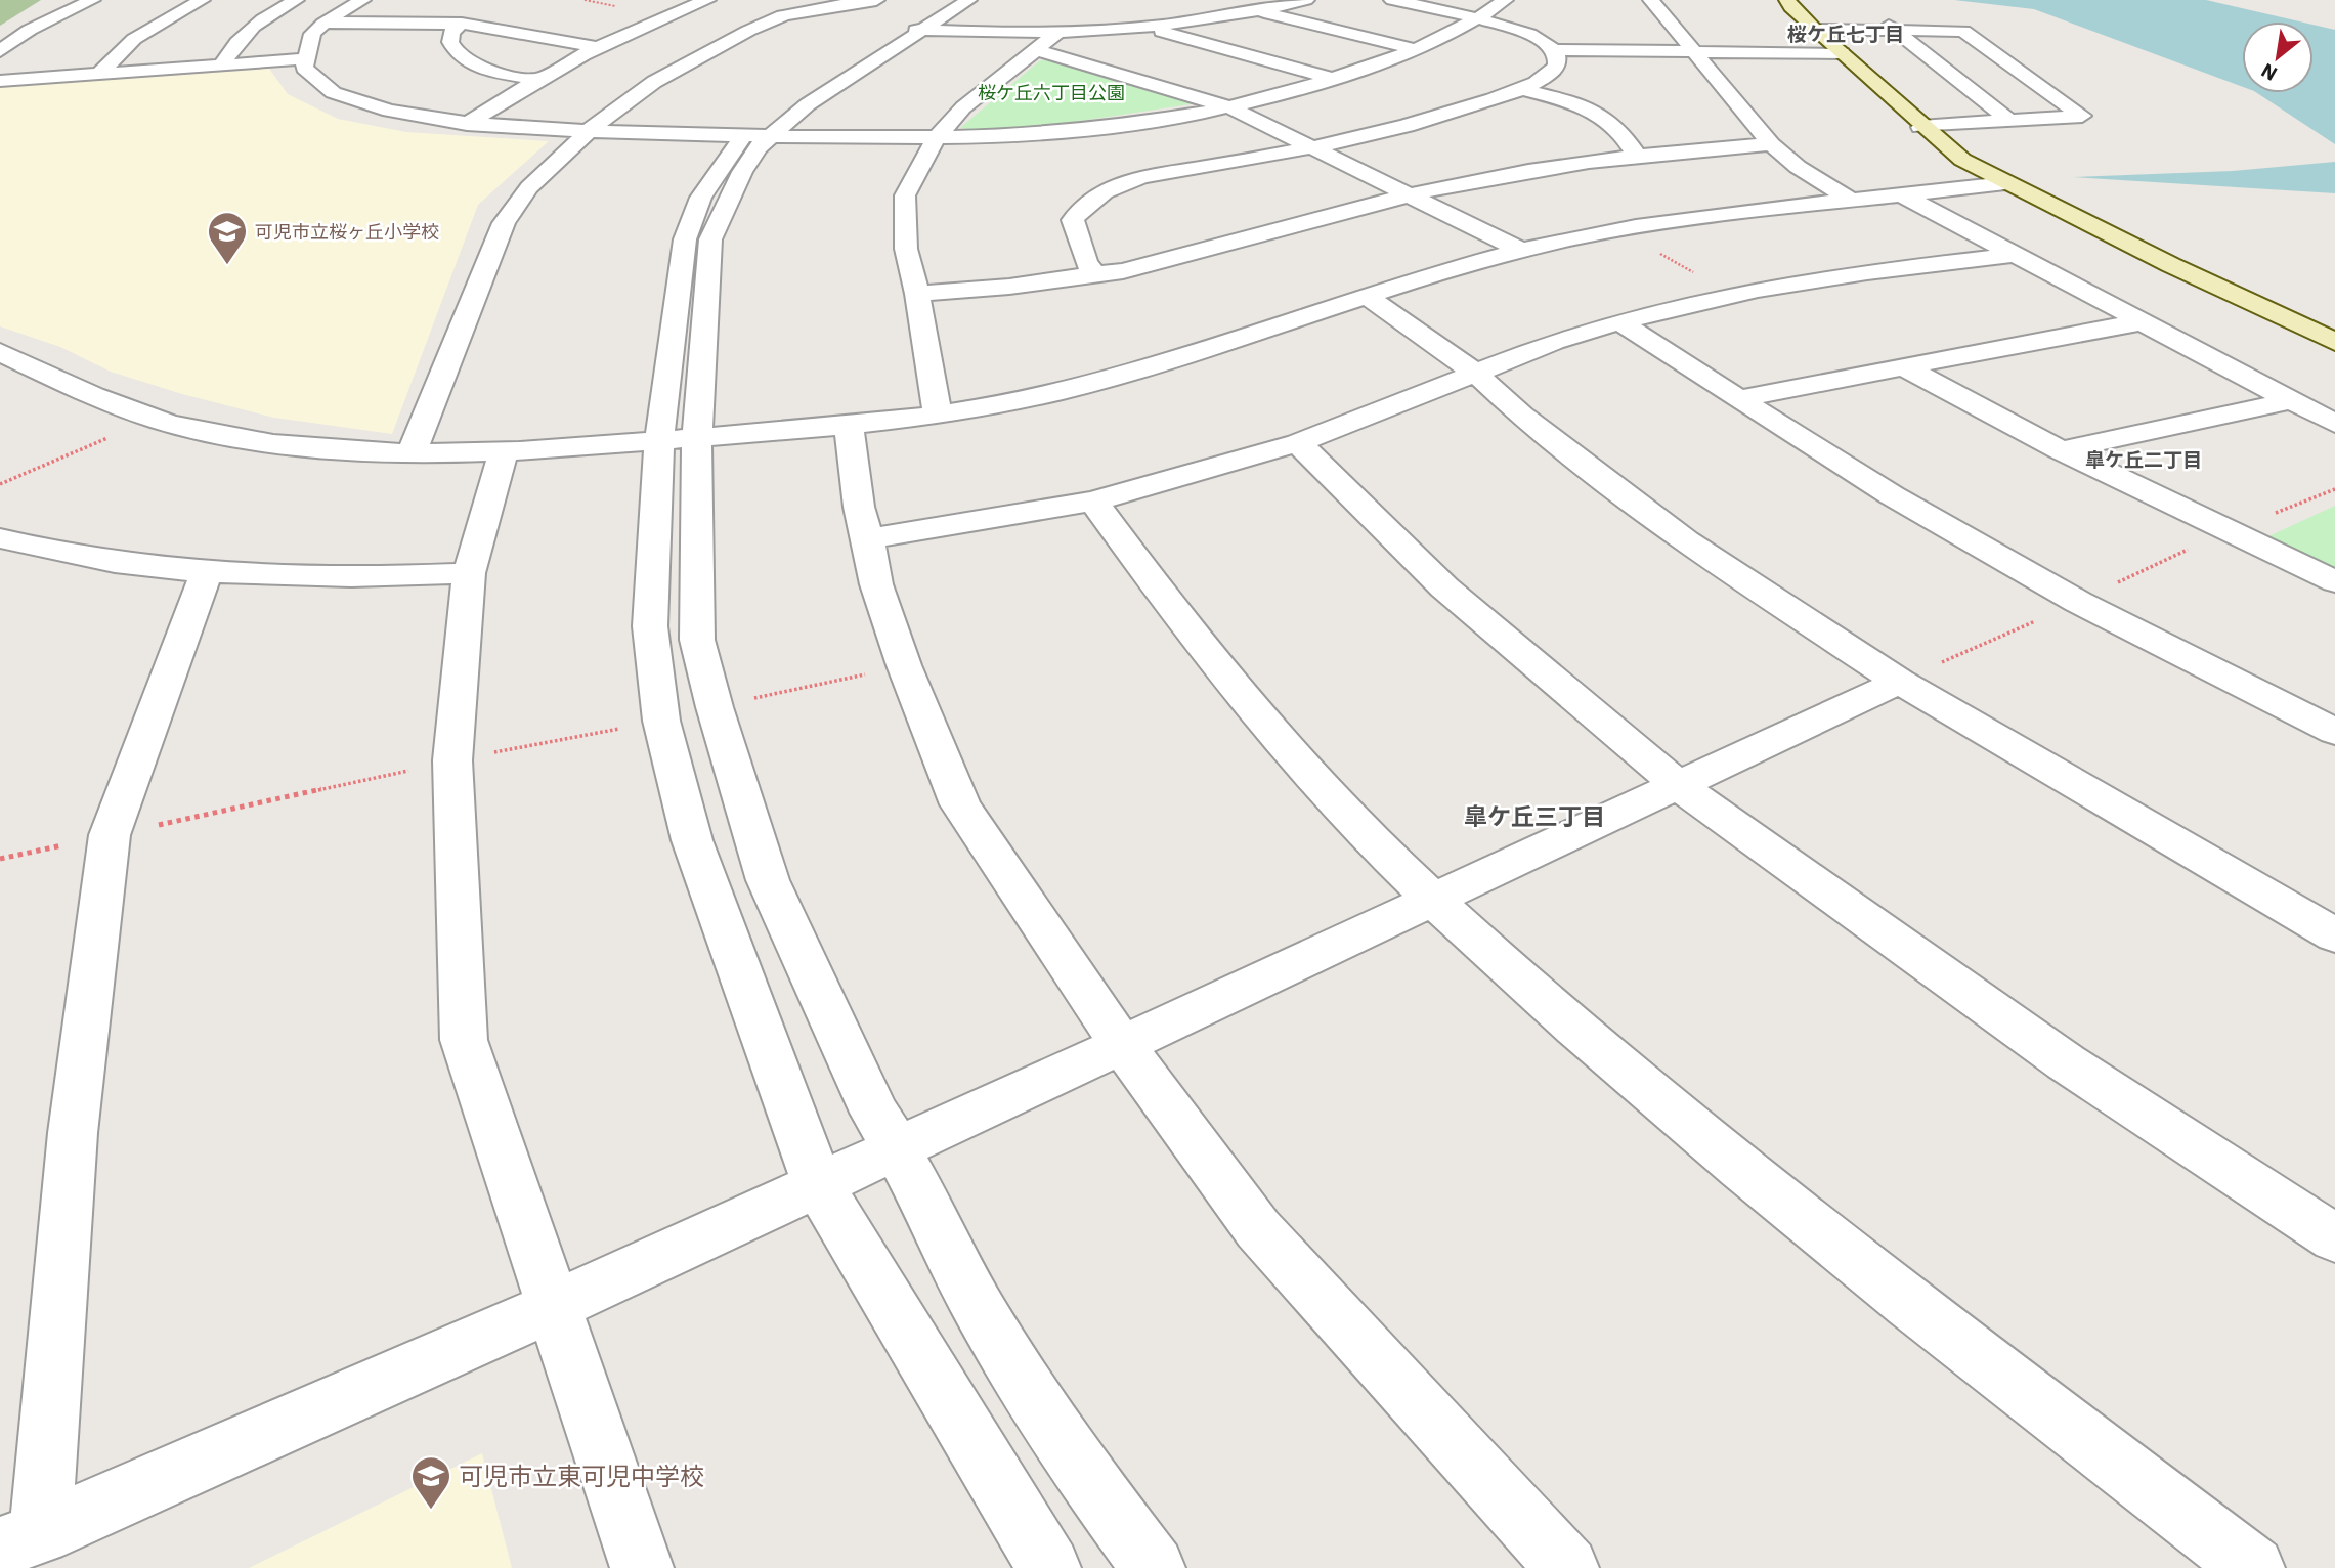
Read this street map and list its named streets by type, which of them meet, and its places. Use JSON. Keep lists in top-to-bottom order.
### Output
{
  "districts": ["桜ケ丘七丁目", "皐ケ丘二丁目", "皐ケ丘三丁目"],
  "parks": ["桜ケ丘六丁目公園"],
  "places": {
    "school or university": ["可児市立桜ヶ丘小学校", "可児市立東可児中学校"]
  },
  "north": "bottom left"
}
